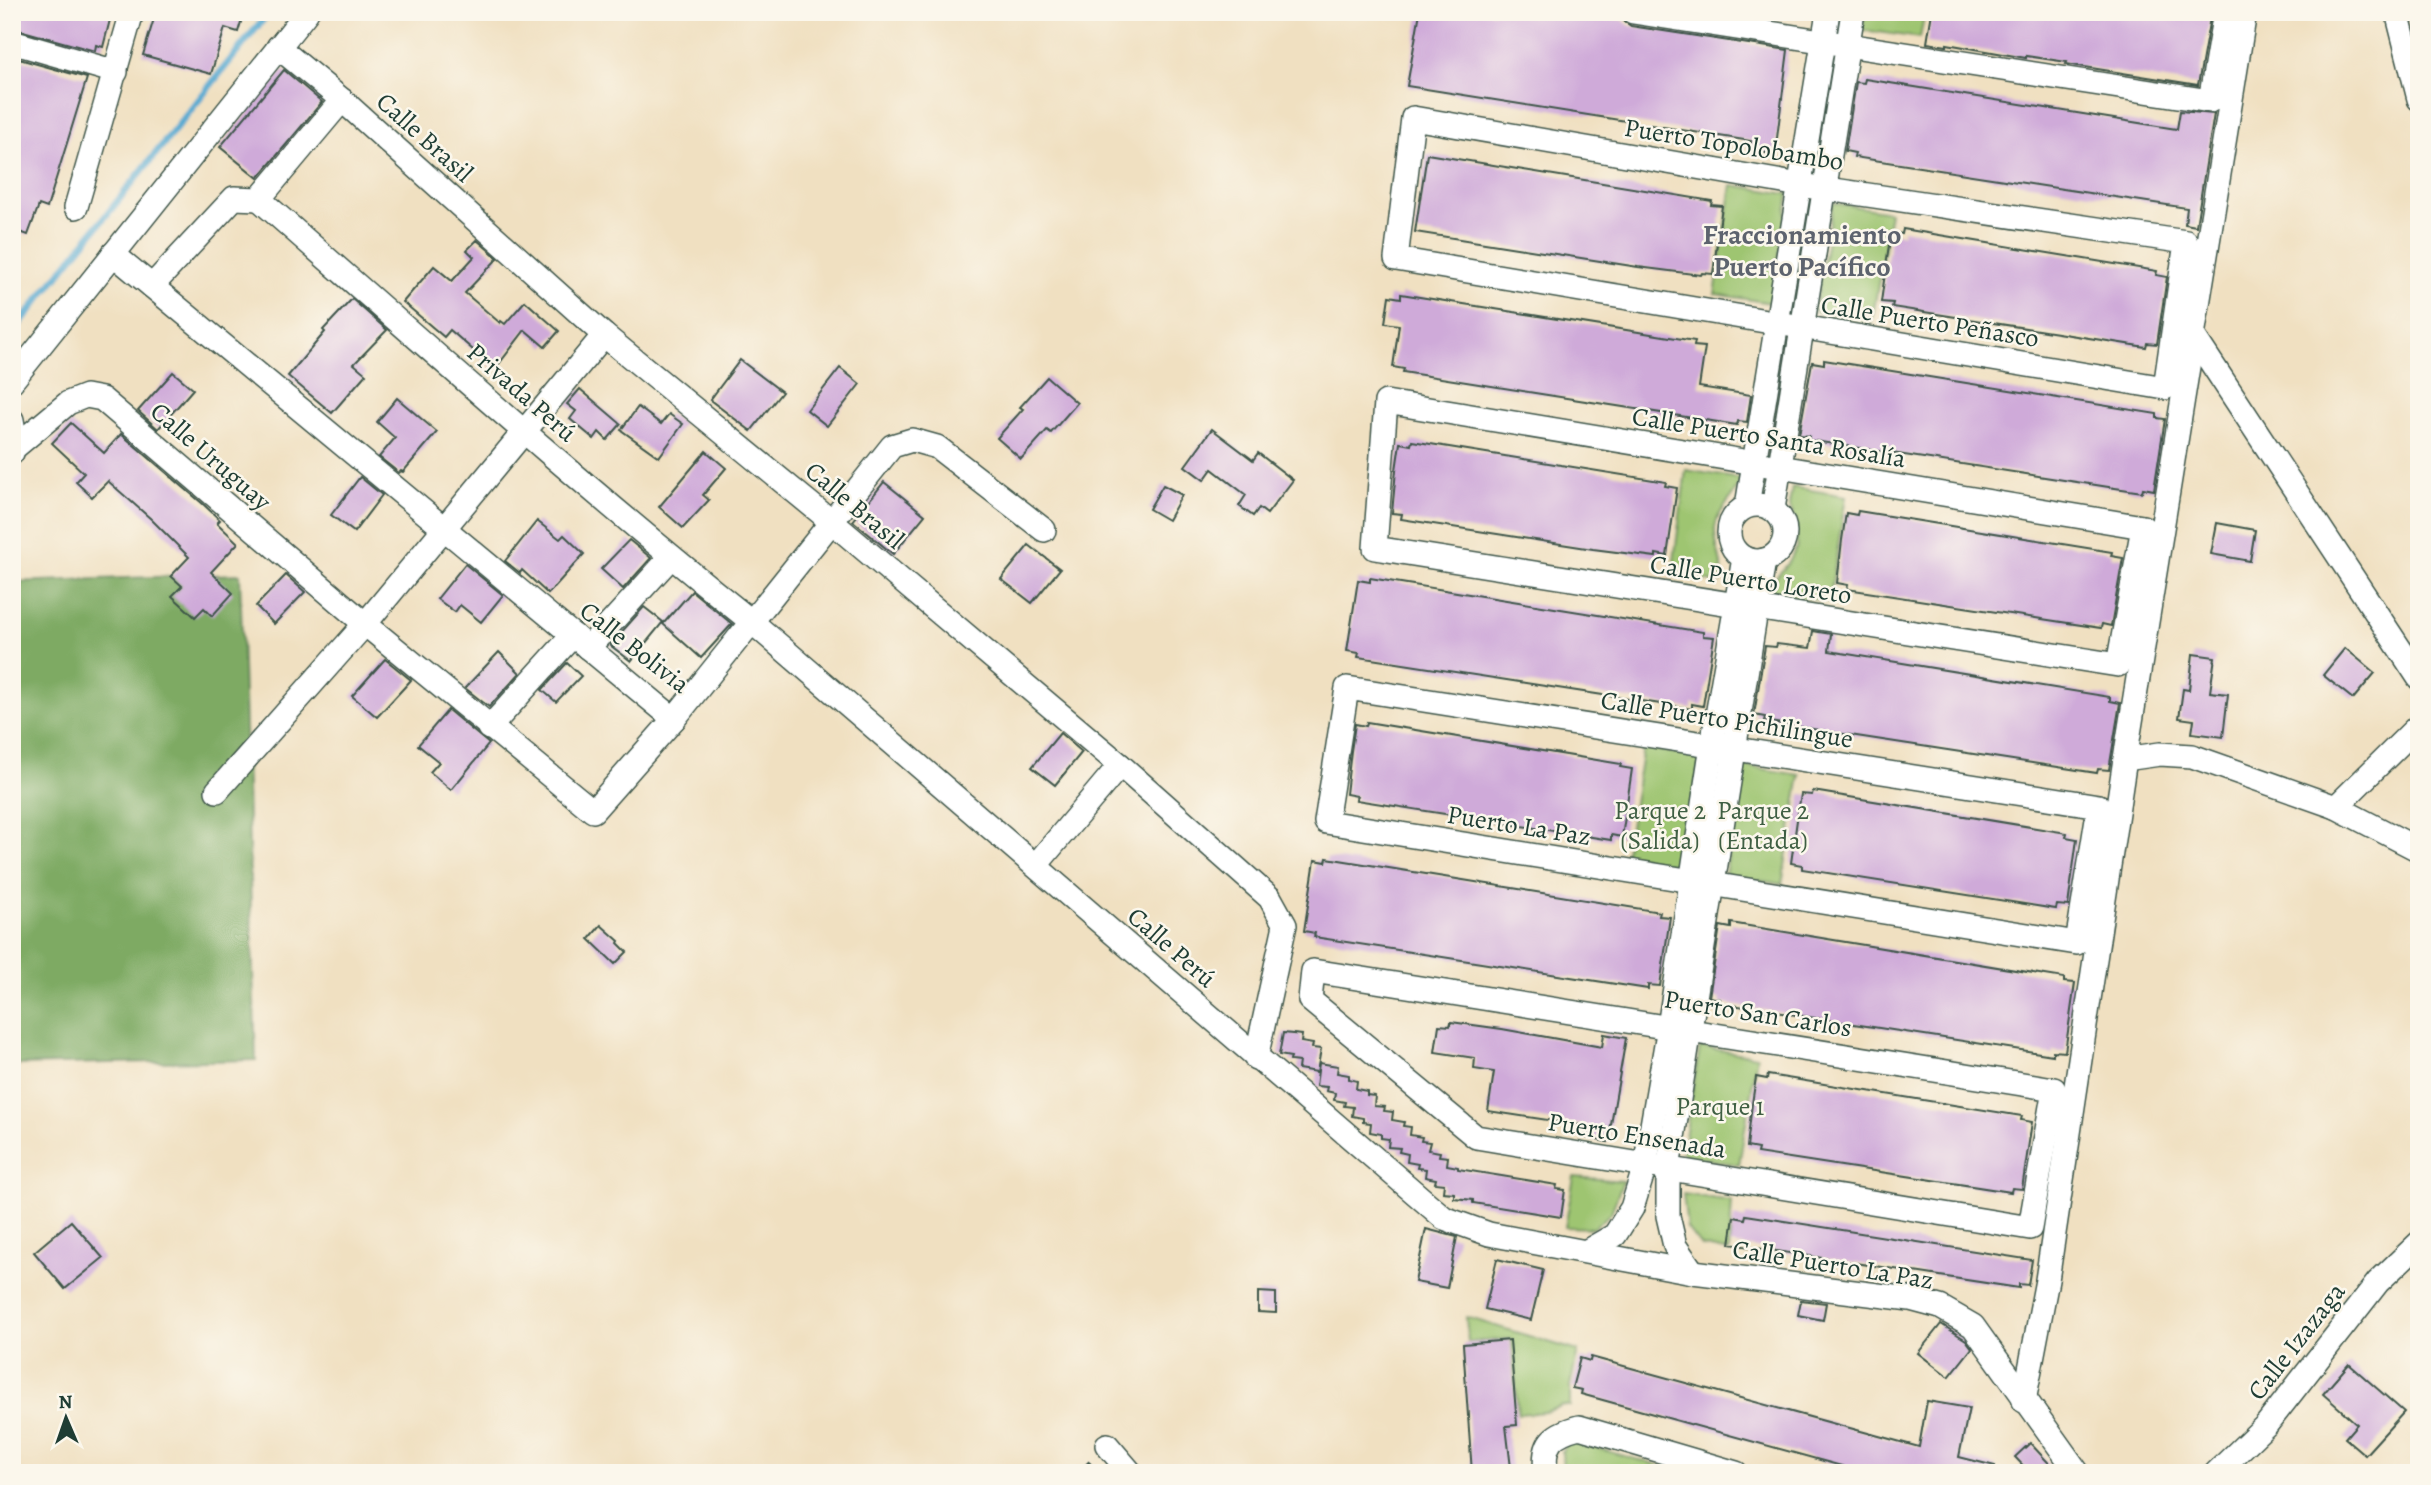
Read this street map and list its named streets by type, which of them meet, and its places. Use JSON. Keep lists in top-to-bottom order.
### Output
{
  "streets": {
    "street": [
      "Calle Brasil",
      "Puerto Topolobambo",
      "Calle Puerto Peñasco",
      "Privada Perú",
      "Calle Puerto Santa Rosalía",
      "Calle Uruguay",
      "Calle Puerto Loreto",
      "Calle Bolivia",
      "Calle Puerto Pichilingue",
      "Puerto La Paz",
      "Calle Perú",
      "Puerto San Carlos",
      "Puerto Ensenada",
      "Calle Puerto La Paz",
      "Calle Izazaga"
    ]
  },
  "crossings": [
    ["Calle Brasil", "Calle Bolivia"],
    ["Calle Brasil", "Calle Perú"],
    ["Puerto Topolobambo", "Calle Puerto Peñasco"],
    ["Privada Perú", "Calle Bolivia"],
    ["Privada Perú", "Calle Perú"],
    ["Calle Puerto Santa Rosalía", "Calle Puerto Loreto"],
    ["Calle Uruguay", "Calle Bolivia"],
    ["Calle Bolivia", "Calle Perú"],
    ["Calle Puerto Pichilingue", "Puerto La Paz"],
    ["Calle Perú", "Calle Puerto La Paz"],
    ["Puerto San Carlos", "Puerto Ensenada"]
  ],
  "districts": ["Fraccionamiento Puerto Pacífico"],
  "parks": ["Parque 2 (Salida)", "Parque 2 (Entada)", "Parque 1"],
  "north": "top"
}
